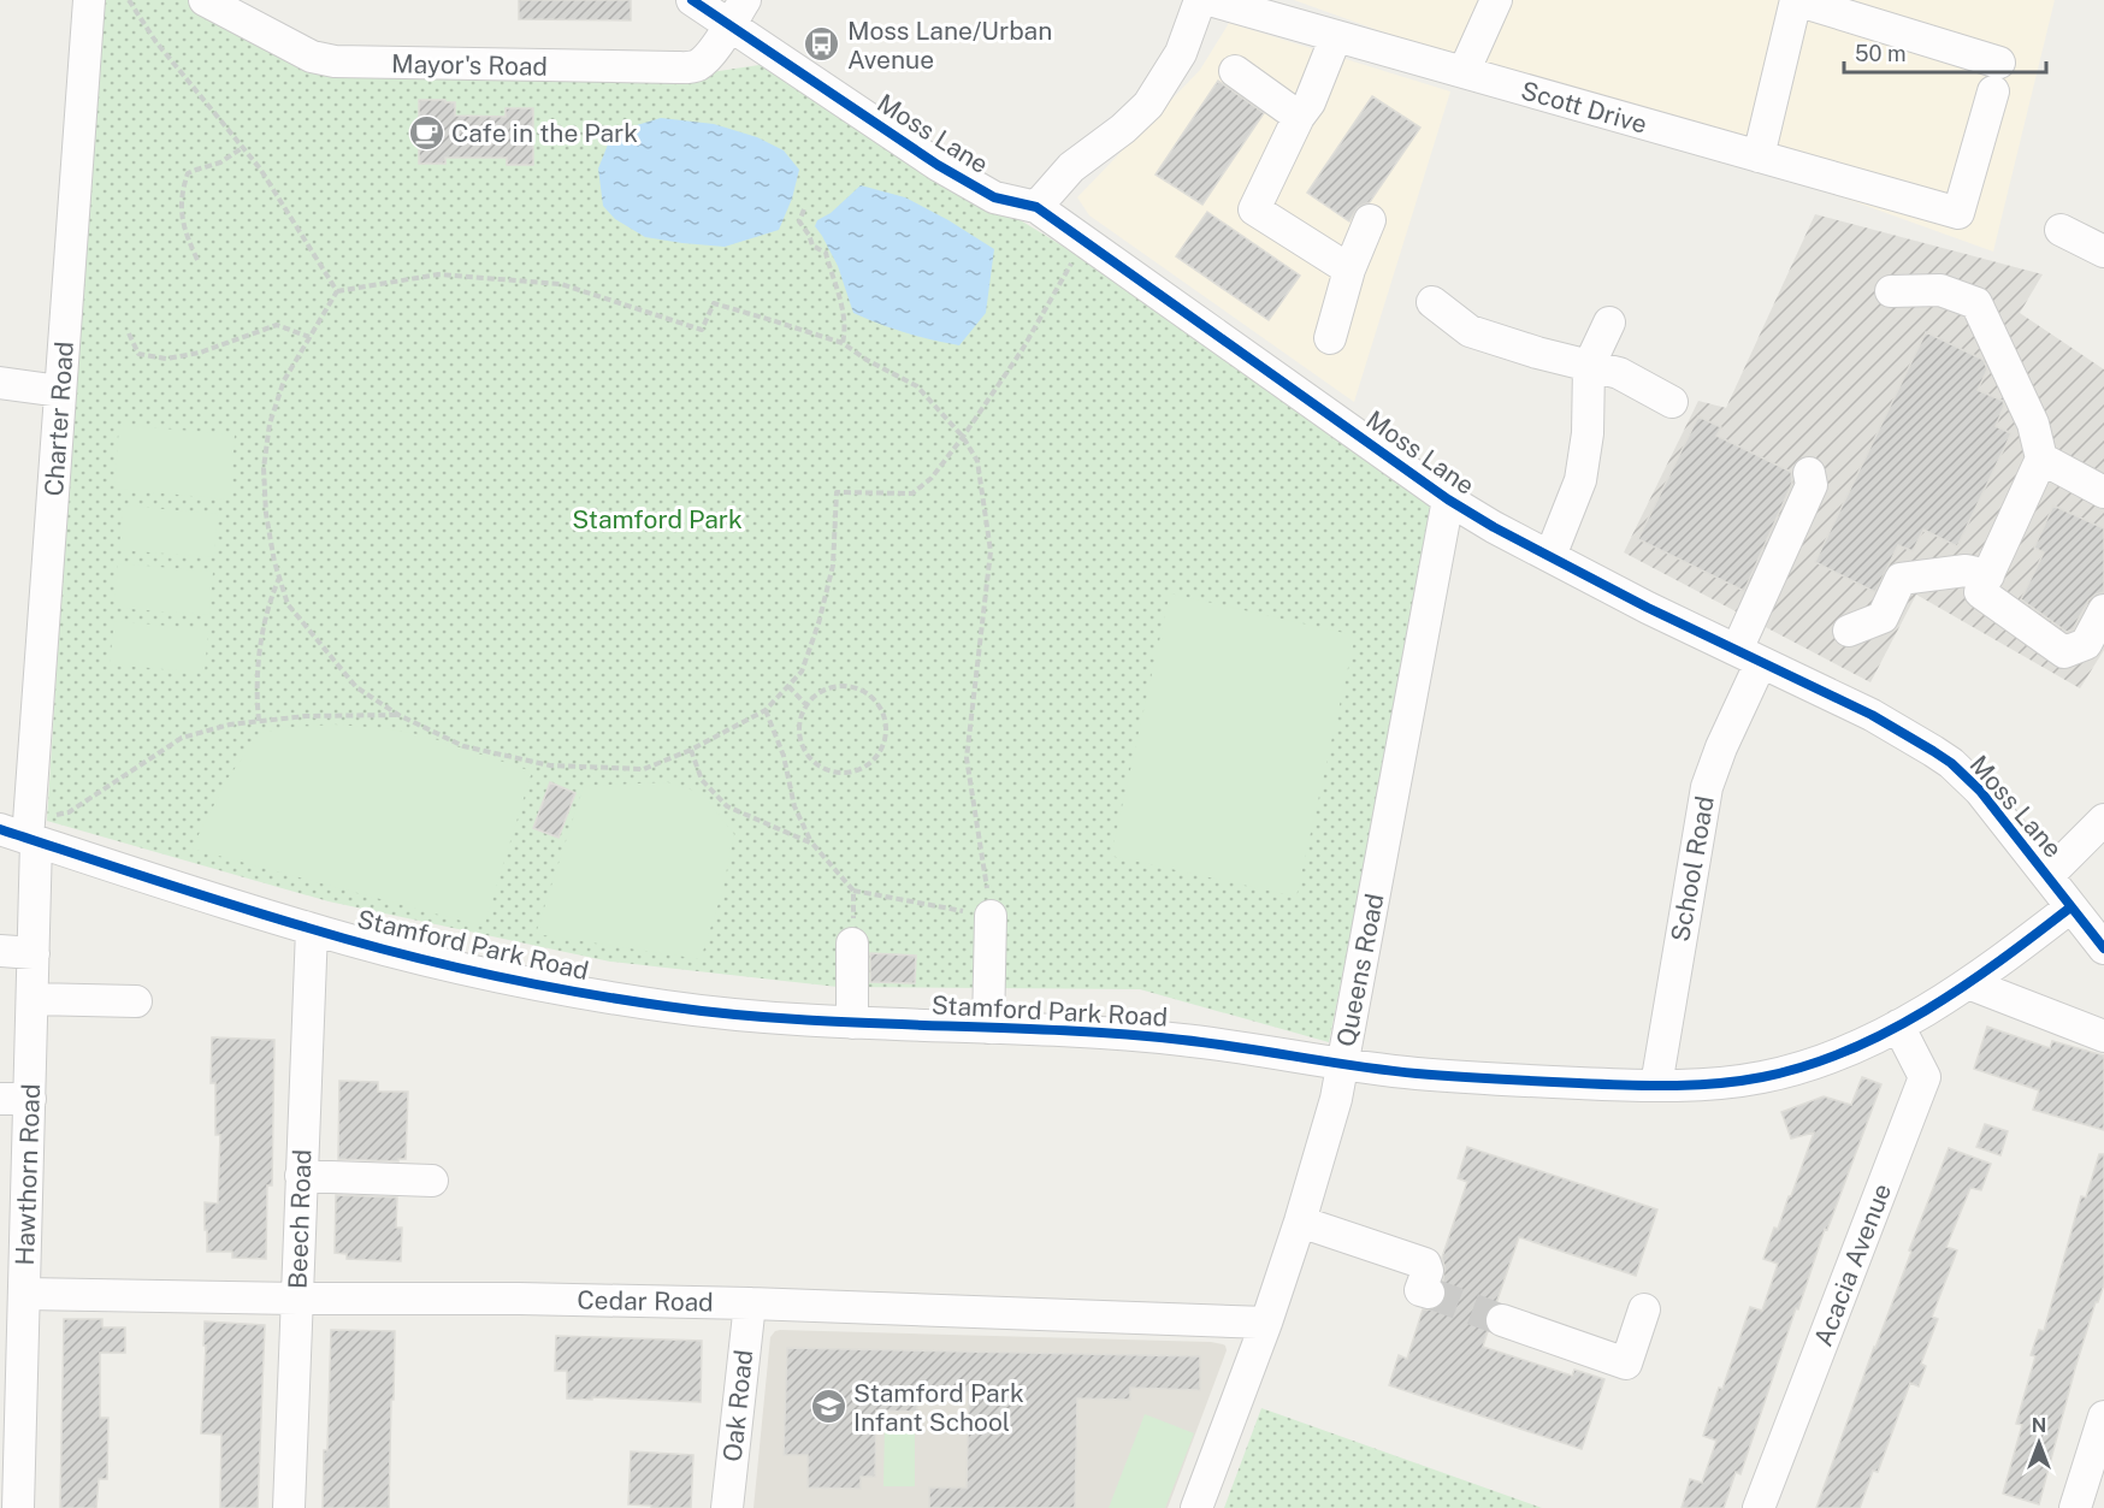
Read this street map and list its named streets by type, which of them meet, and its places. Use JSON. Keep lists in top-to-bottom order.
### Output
{
  "streets": {
    "street": [
      "Mayor's Road",
      "Scott Drive",
      "Moss Lane",
      "Charter Road",
      "School Road",
      "Stamford Park Road",
      "Queens Road",
      "Hawthorn Road",
      "Beech Road",
      "Acacia Avenue",
      "Cedar Road",
      "Oak Road"
    ]
  },
  "crossings": [
    ["Mayor's Road", "Moss Lane"],
    ["Moss Lane", "School Road"],
    ["Moss Lane", "Stamford Park Road"],
    ["Moss Lane", "Queens Road"],
    ["Charter Road", "Stamford Park Road"],
    ["Charter Road", "Hawthorn Road"],
    ["School Road", "Stamford Park Road"],
    ["Stamford Park Road", "Queens Road"],
    ["Stamford Park Road", "Hawthorn Road"],
    ["Stamford Park Road", "Beech Road"],
    ["Stamford Park Road", "Acacia Avenue"],
    ["Queens Road", "Cedar Road"],
    ["Hawthorn Road", "Cedar Road"],
    ["Beech Road", "Cedar Road"],
    ["Cedar Road", "Oak Road"]
  ],
  "parks": ["Stamford Park"],
  "places": {
    "bus stop": ["Moss Lane/Urban Avenue"],
    "cafe": ["Cafe in the Park"],
    "school or university": ["Stamford Park Infant School"]
  },
  "scale_bar": "50 m",
  "north": "top"
}
